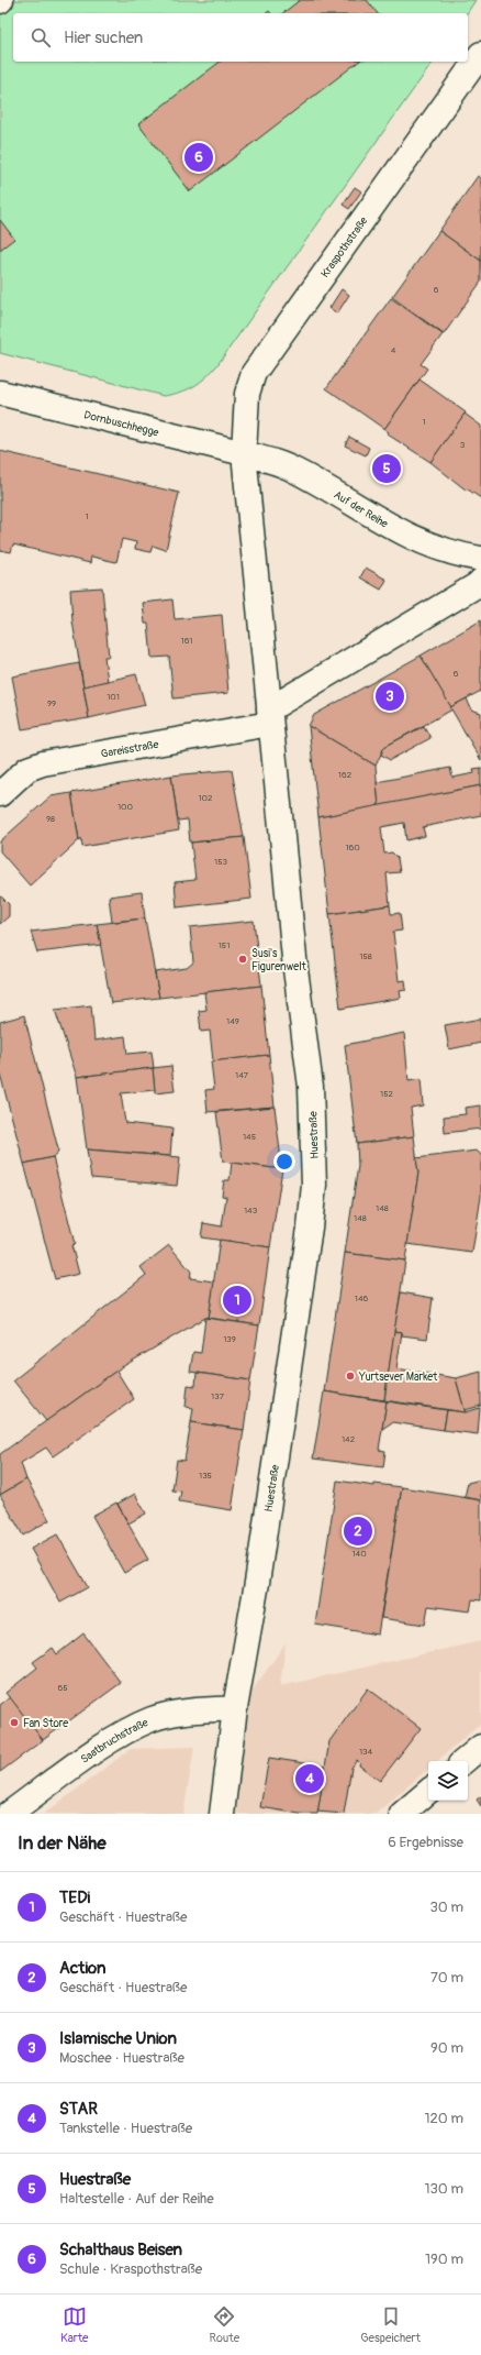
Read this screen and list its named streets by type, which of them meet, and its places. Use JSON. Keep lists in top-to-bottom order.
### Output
{
  "streets": {
    "main road": [
      "Kraspothstraße",
      "Dornbuschhegge",
      "Auf der Reihe",
      "Gareisstraße",
      "Huestraße",
      "Saatbruchstraße"
    ]
  },
  "crossings": [
    ["Kraspothstraße", "Dornbuschhegge"],
    ["Kraspothstraße", "Auf der Reihe"],
    ["Kraspothstraße", "Huestraße"],
    ["Dornbuschhegge", "Auf der Reihe"],
    ["Dornbuschhegge", "Huestraße"],
    ["Auf der Reihe", "Huestraße"],
    ["Gareisstraße", "Huestraße"],
    ["Huestraße", "Saatbruchstraße"]
  ],
  "places": ["Susi's Figurenwelt", "Yurtsever Market", "Fan Store"],
  "house_numbers": [
    "6",
    "4",
    "1",
    "3",
    "1",
    "161",
    "6",
    "101",
    "99",
    "162",
    "102",
    "100",
    "98",
    "160",
    "153",
    "151",
    "158",
    "149",
    "147",
    "152",
    "145",
    "148",
    "143",
    "148",
    "146",
    "139",
    "137",
    "142",
    "135",
    "140",
    "65",
    "134"
  ],
  "page": {
    "search": "Hier suchen",
    "pins": [
      "6",
      "5",
      "3",
      "1",
      "2",
      "4"
    ],
    "heading": ["In der Nähe", "6 Ergebnisse"],
    "list": [
      {
        "mark": "1",
        "name": "TEDi",
        "note": "Geschäft · Huestraße",
        "value": "30 m"
      },
      {
        "mark": "2",
        "name": "Action",
        "note": "Geschäft · Huestraße",
        "value": "70 m"
      },
      {
        "mark": "3",
        "name": "Islamische Union",
        "note": "Moschee · Huestraße",
        "value": "90 m"
      },
      {
        "mark": "4",
        "name": "STAR",
        "note": "Tankstelle · Huestraße",
        "value": "120 m"
      },
      {
        "mark": "5",
        "name": "Huestraße",
        "note": "Haltestelle · Auf der Reihe",
        "value": "130 m"
      },
      {
        "mark": "6",
        "name": "Schalthaus Beisen",
        "note": "Schule · Kraspothstraße",
        "value": "190 m"
      }
    ],
    "nav": ["Karte", "Route", "Gespeichert"]
  }
}
